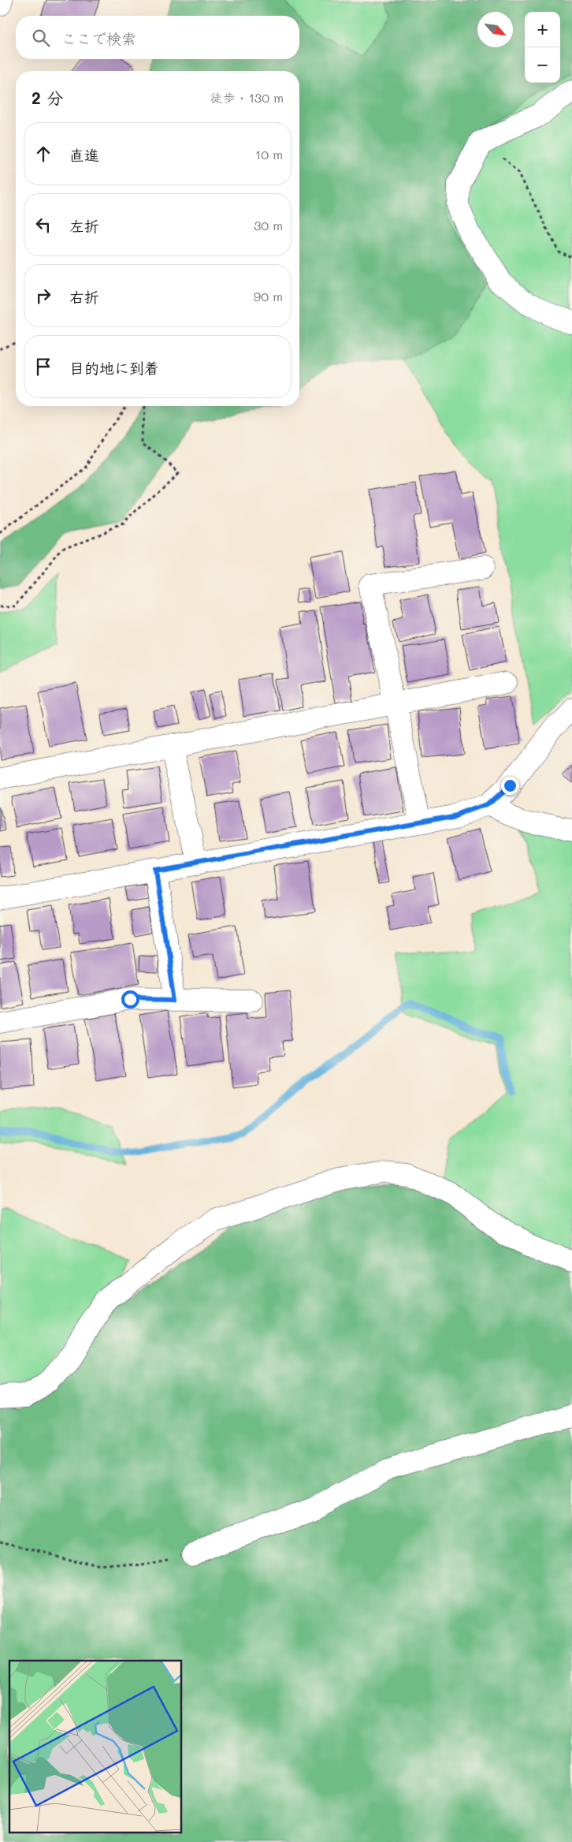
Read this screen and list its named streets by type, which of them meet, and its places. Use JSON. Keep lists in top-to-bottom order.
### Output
{
  "north": "bottom right",
  "page": {
    "map_buttons": ["+", "−"],
    "search": "ここで検索",
    "heading": ["2 分", "徒歩 · 130 m"],
    "list": [
      ["直進", "10 m"],
      ["左折", "30 m"],
      ["右折", "90 m"],
      "目的地に到着"
    ]
  }
}
